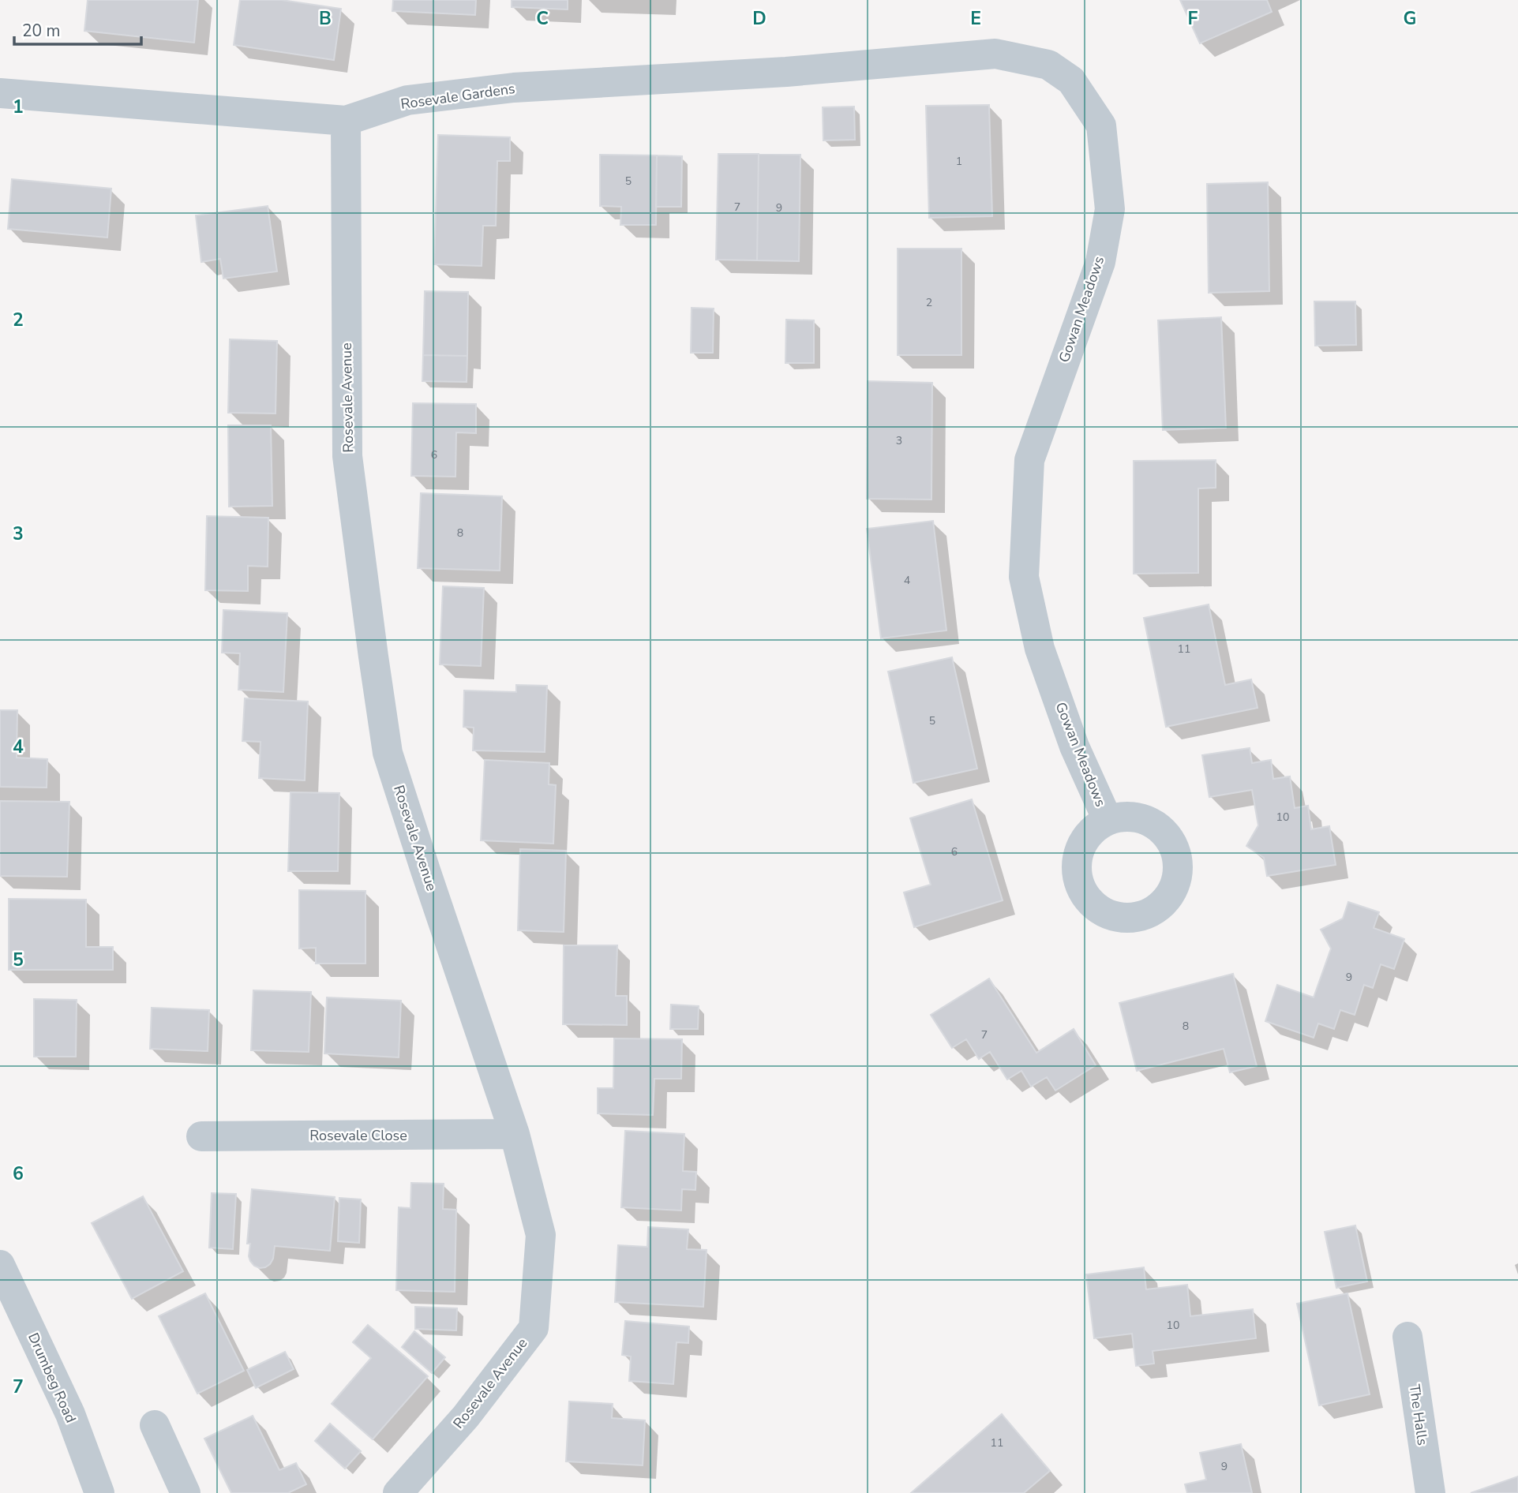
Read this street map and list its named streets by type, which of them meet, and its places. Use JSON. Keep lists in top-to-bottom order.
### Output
{
  "streets": {
    "street": [
      "Rosevale Gardens",
      "Gowan Meadows",
      "Rosevale Avenue",
      "Rosevale Close",
      "Drumbeg Road",
      "The Halls"
    ]
  },
  "crossings": [
    ["Rosevale Gardens", "Gowan Meadows"],
    ["Rosevale Gardens", "Rosevale Avenue"],
    ["Rosevale Avenue", "Rosevale Close"]
  ],
  "house_numbers": [
    "1",
    "5",
    "7",
    "9",
    "2",
    "3",
    "6",
    "8",
    "4",
    "11",
    "5",
    "10",
    "6",
    "9",
    "8",
    "7",
    "10",
    "11",
    "9"
  ],
  "scale_bar": "20 m",
  "grid": {
    "columns": [
      "B",
      "C",
      "D",
      "E",
      "F",
      "G"
    ],
    "rows": [
      "1",
      "2",
      "3",
      "4",
      "5",
      "6",
      "7"
    ]
  }
}
